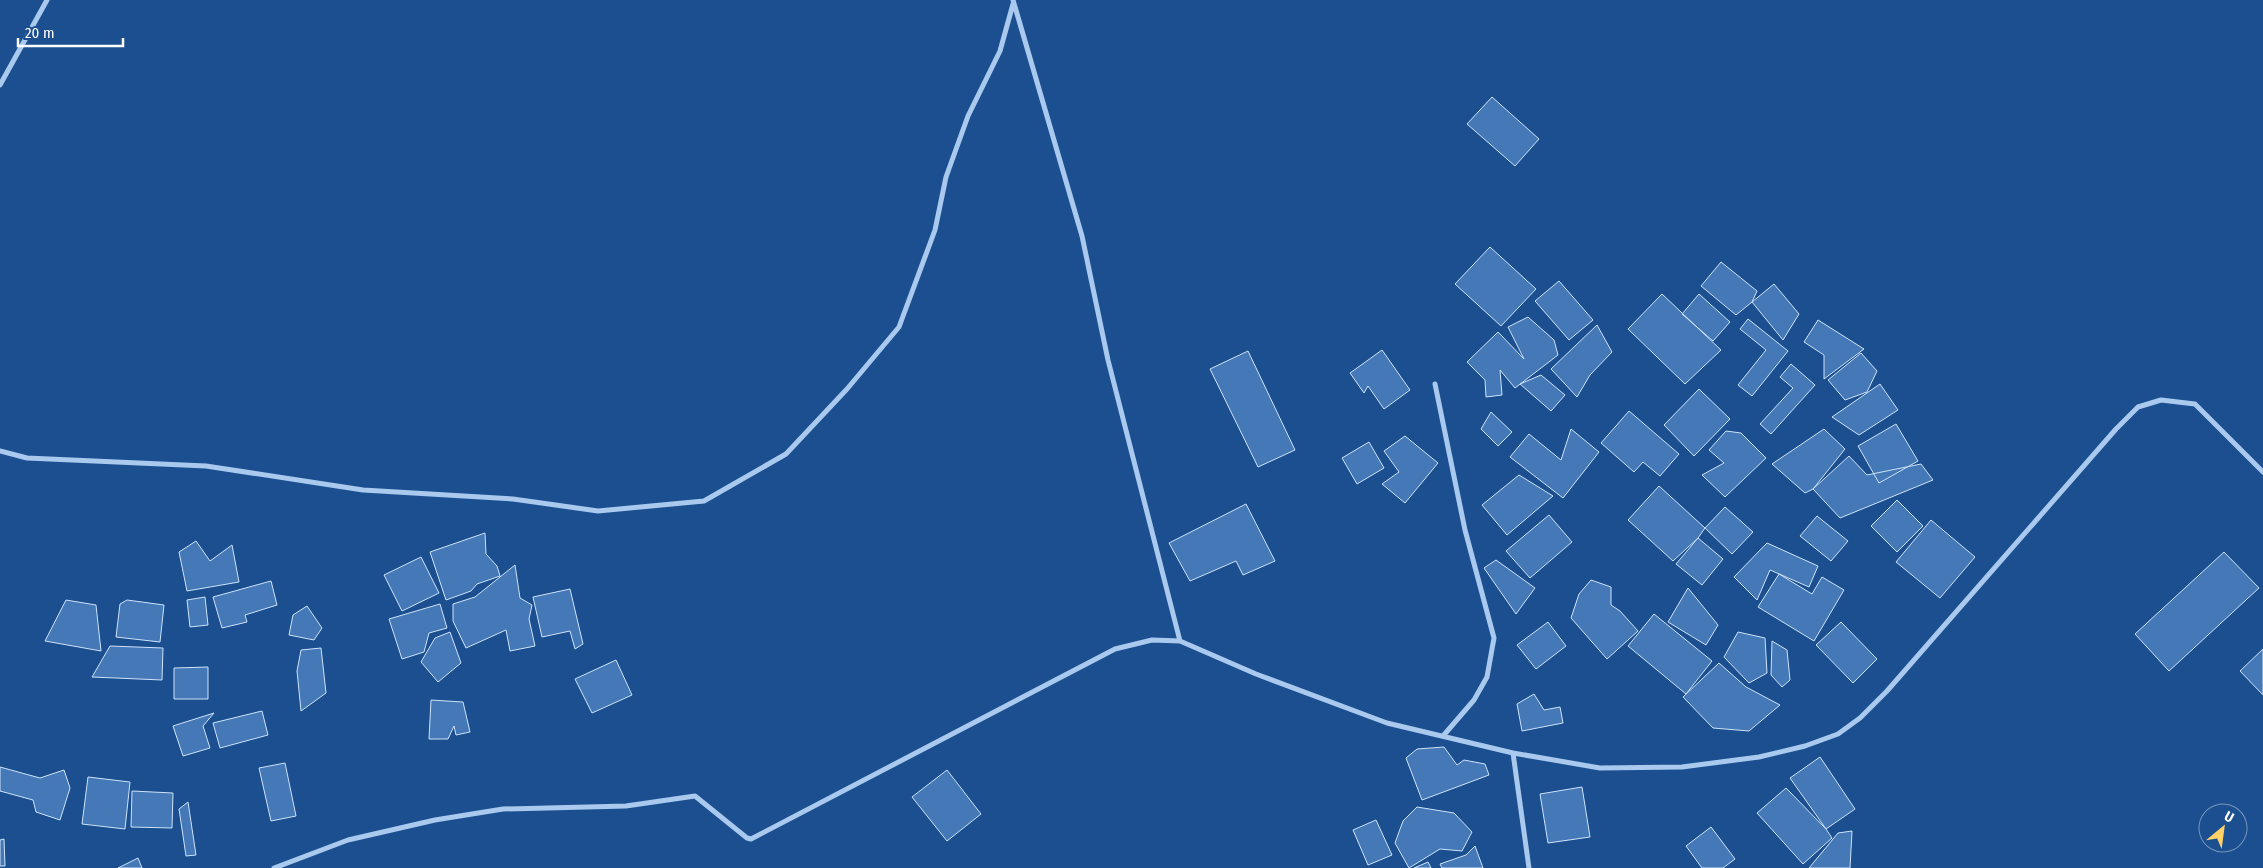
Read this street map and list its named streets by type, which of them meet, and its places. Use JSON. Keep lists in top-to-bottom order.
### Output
{
  "scale_bar": "20 m",
  "north": "top right"
}
